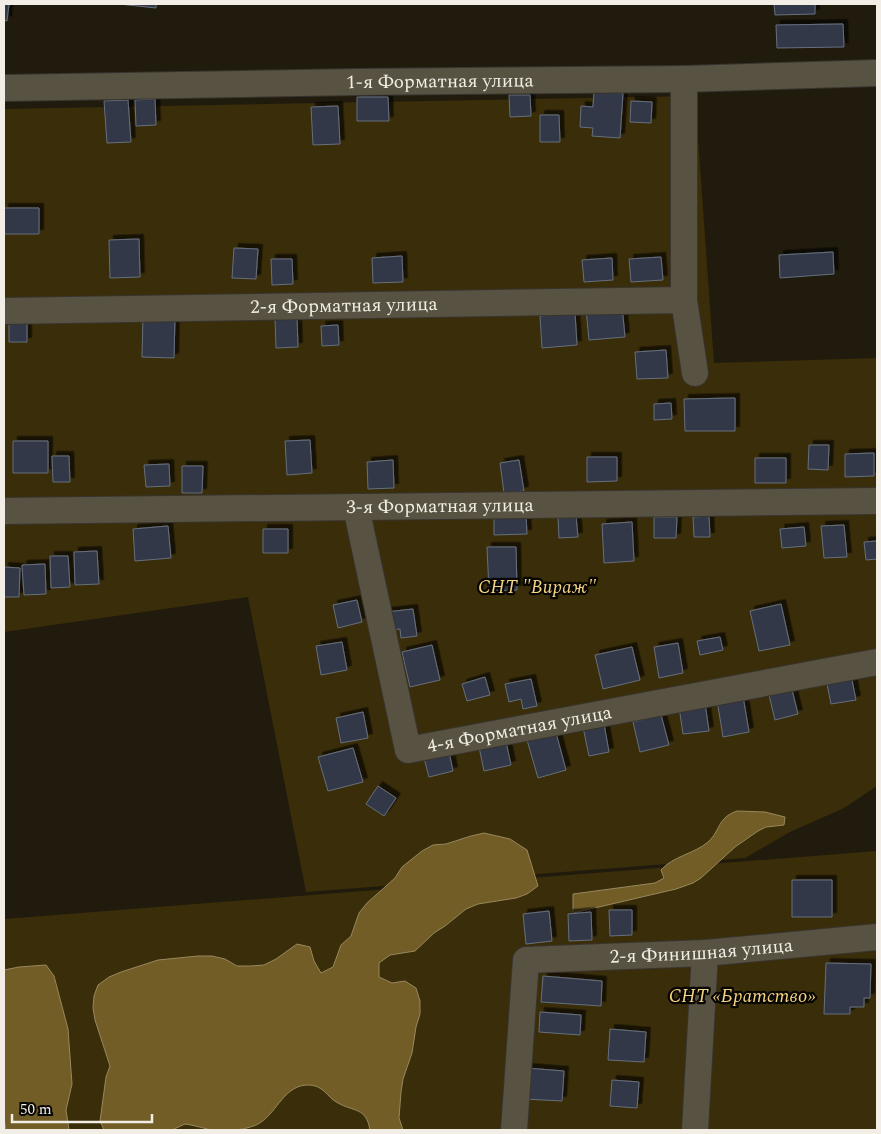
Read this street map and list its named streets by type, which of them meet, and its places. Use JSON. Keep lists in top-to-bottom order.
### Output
{
  "streets": {
    "street": [
      "1-я Форматная улица",
      "2-я Форматная улица",
      "3-я Форматная улица",
      "4-я Форматная улица",
      "2-я Финишная улица"
    ]
  },
  "crossings": [
    ["3-я Форматная улица", "4-я Форматная улица"]
  ],
  "parks": ["СНТ \"Вираж\"", "СНТ «Братство»"],
  "scale_bar": "50 m"
}
